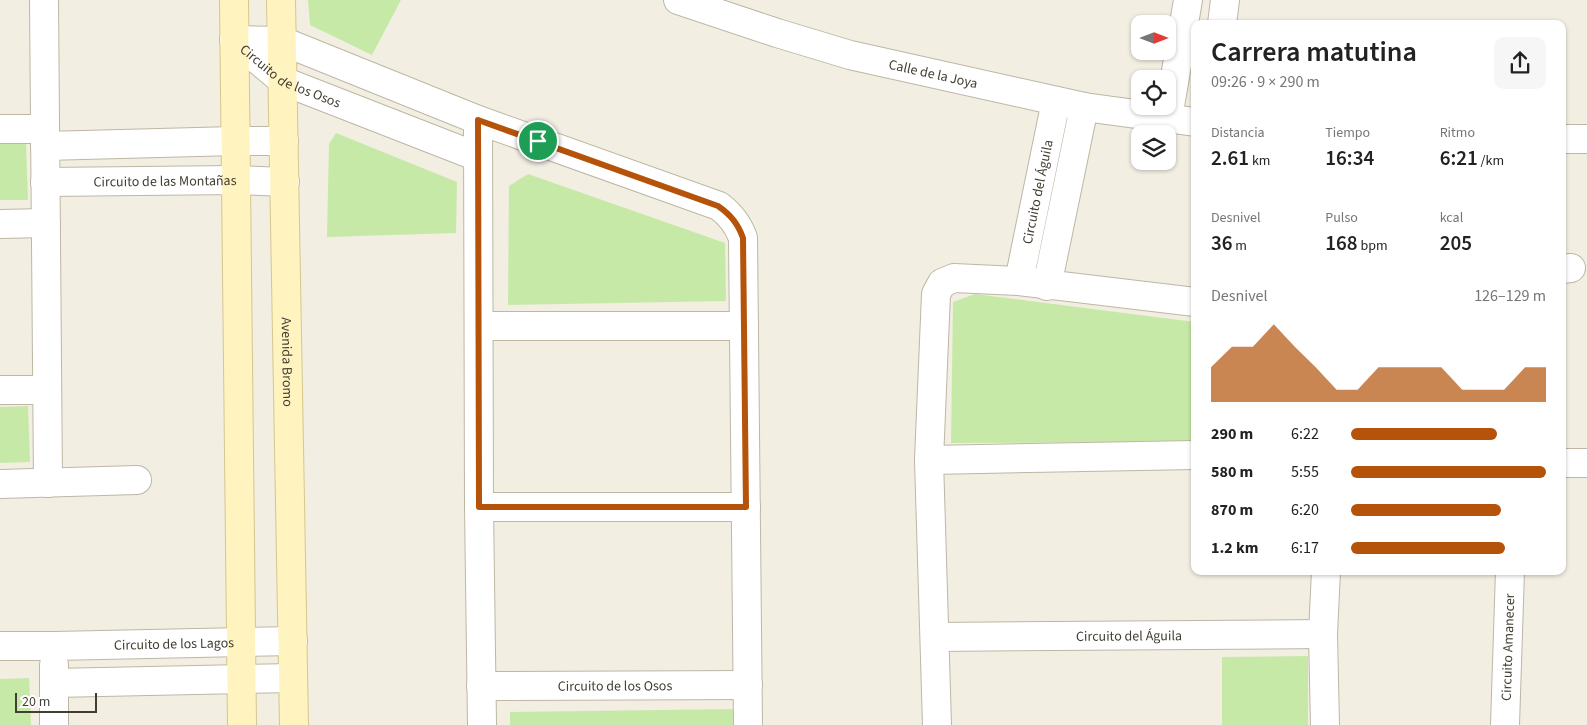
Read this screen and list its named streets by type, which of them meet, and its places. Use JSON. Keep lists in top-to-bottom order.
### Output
{
  "streets": {
    "main road": ["Avenida Bromo"],
    "street": [
      "Circuito de los Osos",
      "Calle de la Joya",
      "Circuito de las Montañas",
      "Circuito del Águila",
      "Circuito de los Lagos",
      "Circuito Amanecer"
    ]
  },
  "crossings": [
    ["Circuito de los Osos", "Avenida Bromo"],
    ["Calle de la Joya", "Circuito del Águila"],
    ["Circuito de las Montañas", "Avenida Bromo"],
    ["Avenida Bromo", "Circuito de los Lagos"]
  ],
  "scale_bar": "20 m",
  "north": "right",
  "page": {
    "heading": ["Carrera matutina", "09:26 · 9 × 290 m"],
    "stats": [
      ["Distancia", "2.61 km"],
      ["Tiempo", "16:34"],
      ["Ritmo", "6:21 /km"],
      ["Desnivel", "36 m"],
      ["Pulso", "168 bpm"],
      ["kcal", "205"]
    ],
    "chart": ["Desnivel", "126–129 m"],
    "list": [
      {
        "name": "290 m",
        "note": "6:22"
      },
      {
        "name": "580 m",
        "note": "5:55"
      },
      {
        "name": "870 m",
        "note": "6:20"
      },
      {
        "name": "1.2 km",
        "note": "6:17"
      }
    ],
    "scale": "20 m"
  }
}
